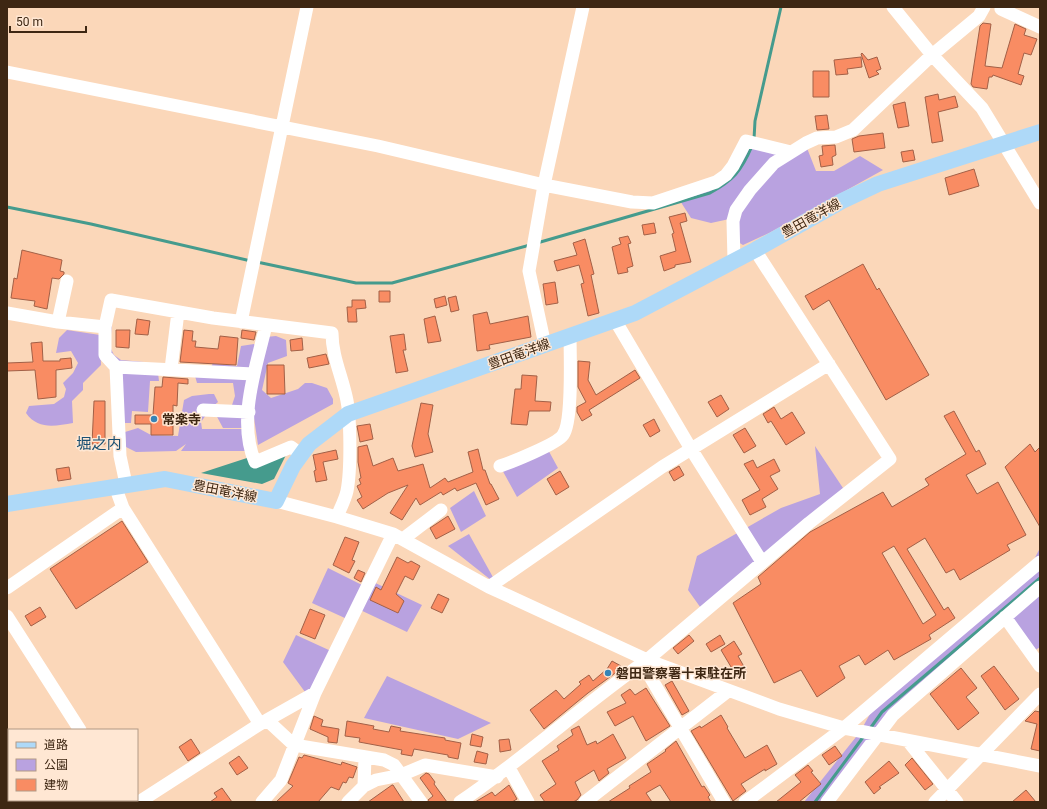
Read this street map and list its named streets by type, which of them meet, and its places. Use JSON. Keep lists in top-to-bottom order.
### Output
{
  "streets": {
    "main road": ["豊田竜洋線"]
  },
  "districts": ["堀之内"],
  "places": ["常楽寺", "磐田警察署十束駐在所"],
  "legend": ["道路", "公園", "建物"],
  "scale_bar": "50 m"
}
